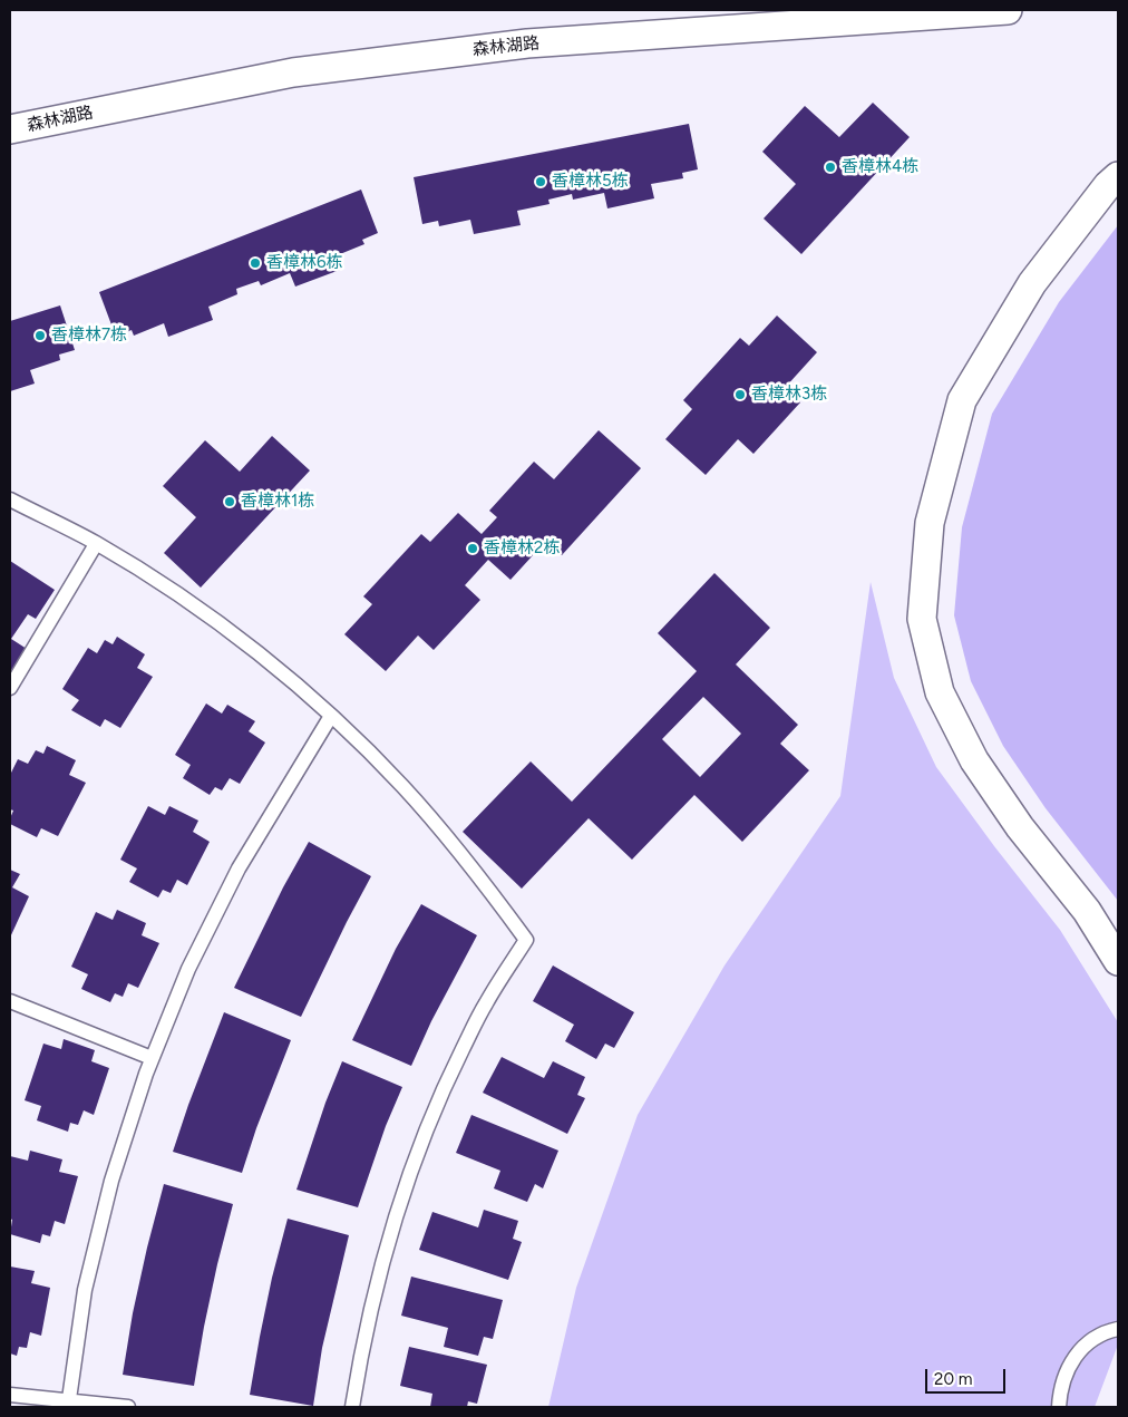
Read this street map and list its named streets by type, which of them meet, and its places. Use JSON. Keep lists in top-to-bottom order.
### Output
{
  "streets": {
    "street": ["森林湖路"]
  },
  "places": [
    "香樟林4栋",
    "香樟林5栋",
    "香樟林6栋",
    "香樟林7栋",
    "香樟林3栋",
    "香樟林1栋",
    "香樟林2栋"
  ],
  "scale_bar": "20 m"
}
